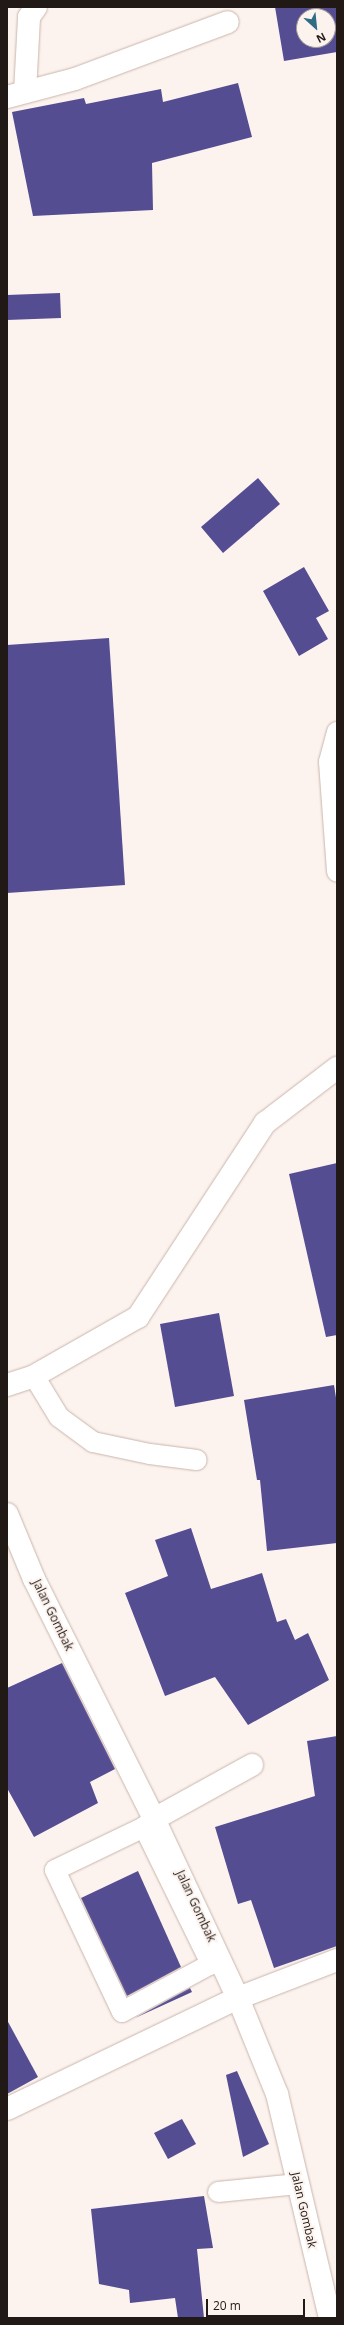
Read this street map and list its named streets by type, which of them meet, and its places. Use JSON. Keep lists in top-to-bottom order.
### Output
{
  "streets": {
    "street": ["Jalan Gombak"]
  },
  "scale_bar": "20 m",
  "north": "bottom right"
}
